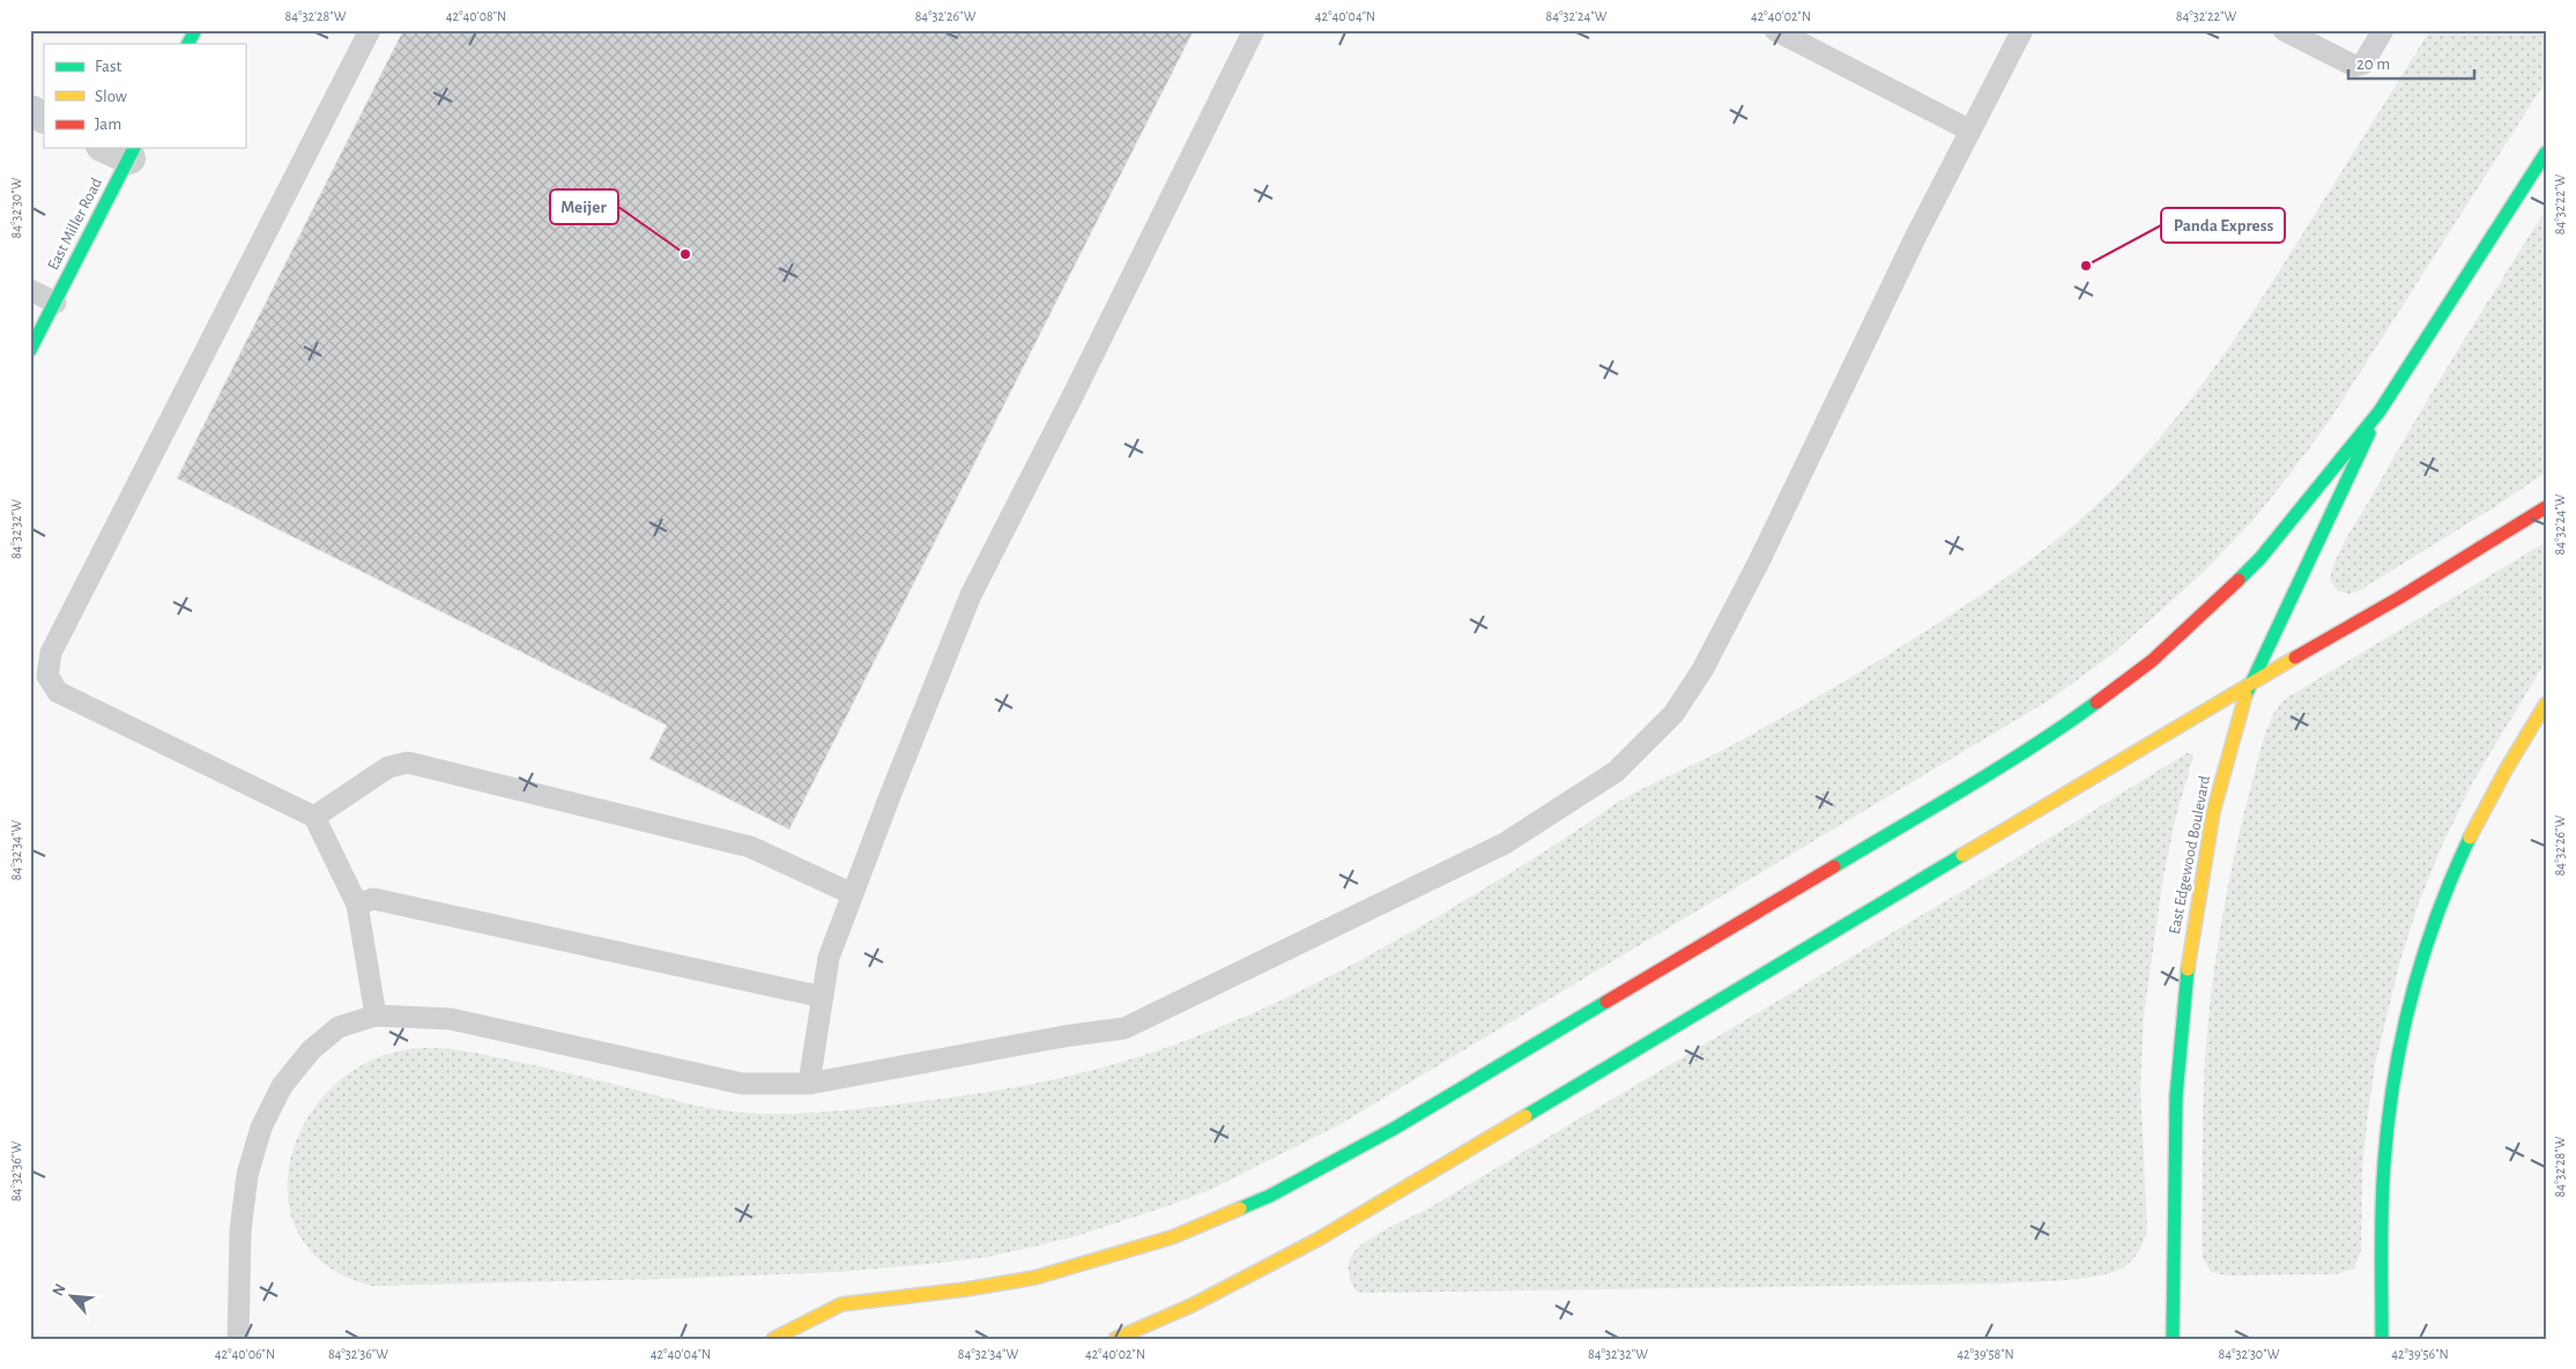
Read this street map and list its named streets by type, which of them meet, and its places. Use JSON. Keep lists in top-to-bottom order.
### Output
{
  "streets": {
    "main road": ["East Miller Road", "East Edgewood Boulevard"]
  },
  "places": ["Meijer", "Panda Express"],
  "legend": ["Fast", "Slow", "Jam"],
  "scale_bar": "20 m",
  "north": "top left",
  "coordinates": [
    "84°32'28\"W",
    "42°40'08\"N",
    "84°32'26\"W",
    "42°40'04\"N",
    "84°32'24\"W",
    "42°40'02\"N",
    "84°32'22\"W",
    "84°32'30\"W",
    "84°32'32\"W",
    "84°32'34\"W",
    "84°32'36\"W",
    "42°40'06\"N",
    "42°39'58\"N",
    "42°39'56\"N"
  ]
}
